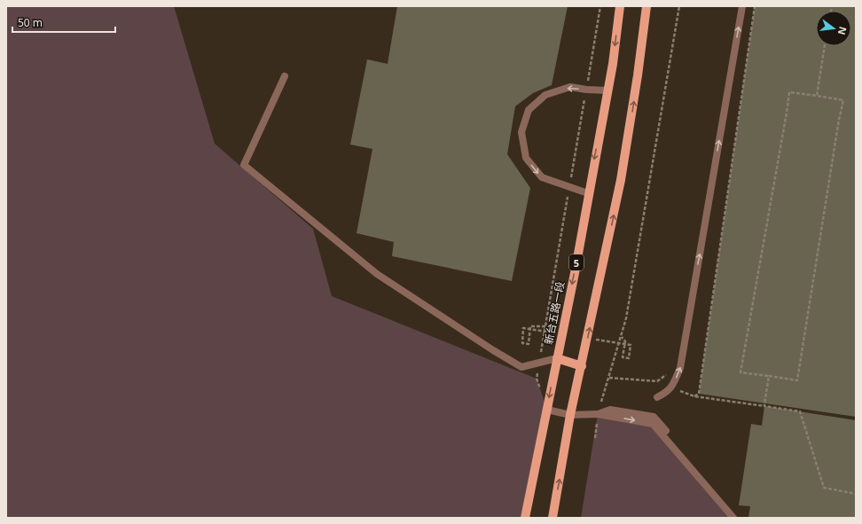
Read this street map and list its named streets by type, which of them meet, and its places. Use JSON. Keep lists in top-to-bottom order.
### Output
{
  "streets": {
    "main road": ["5", "新台五路一段"]
  },
  "scale_bar": "50 m",
  "north": "right"
}
